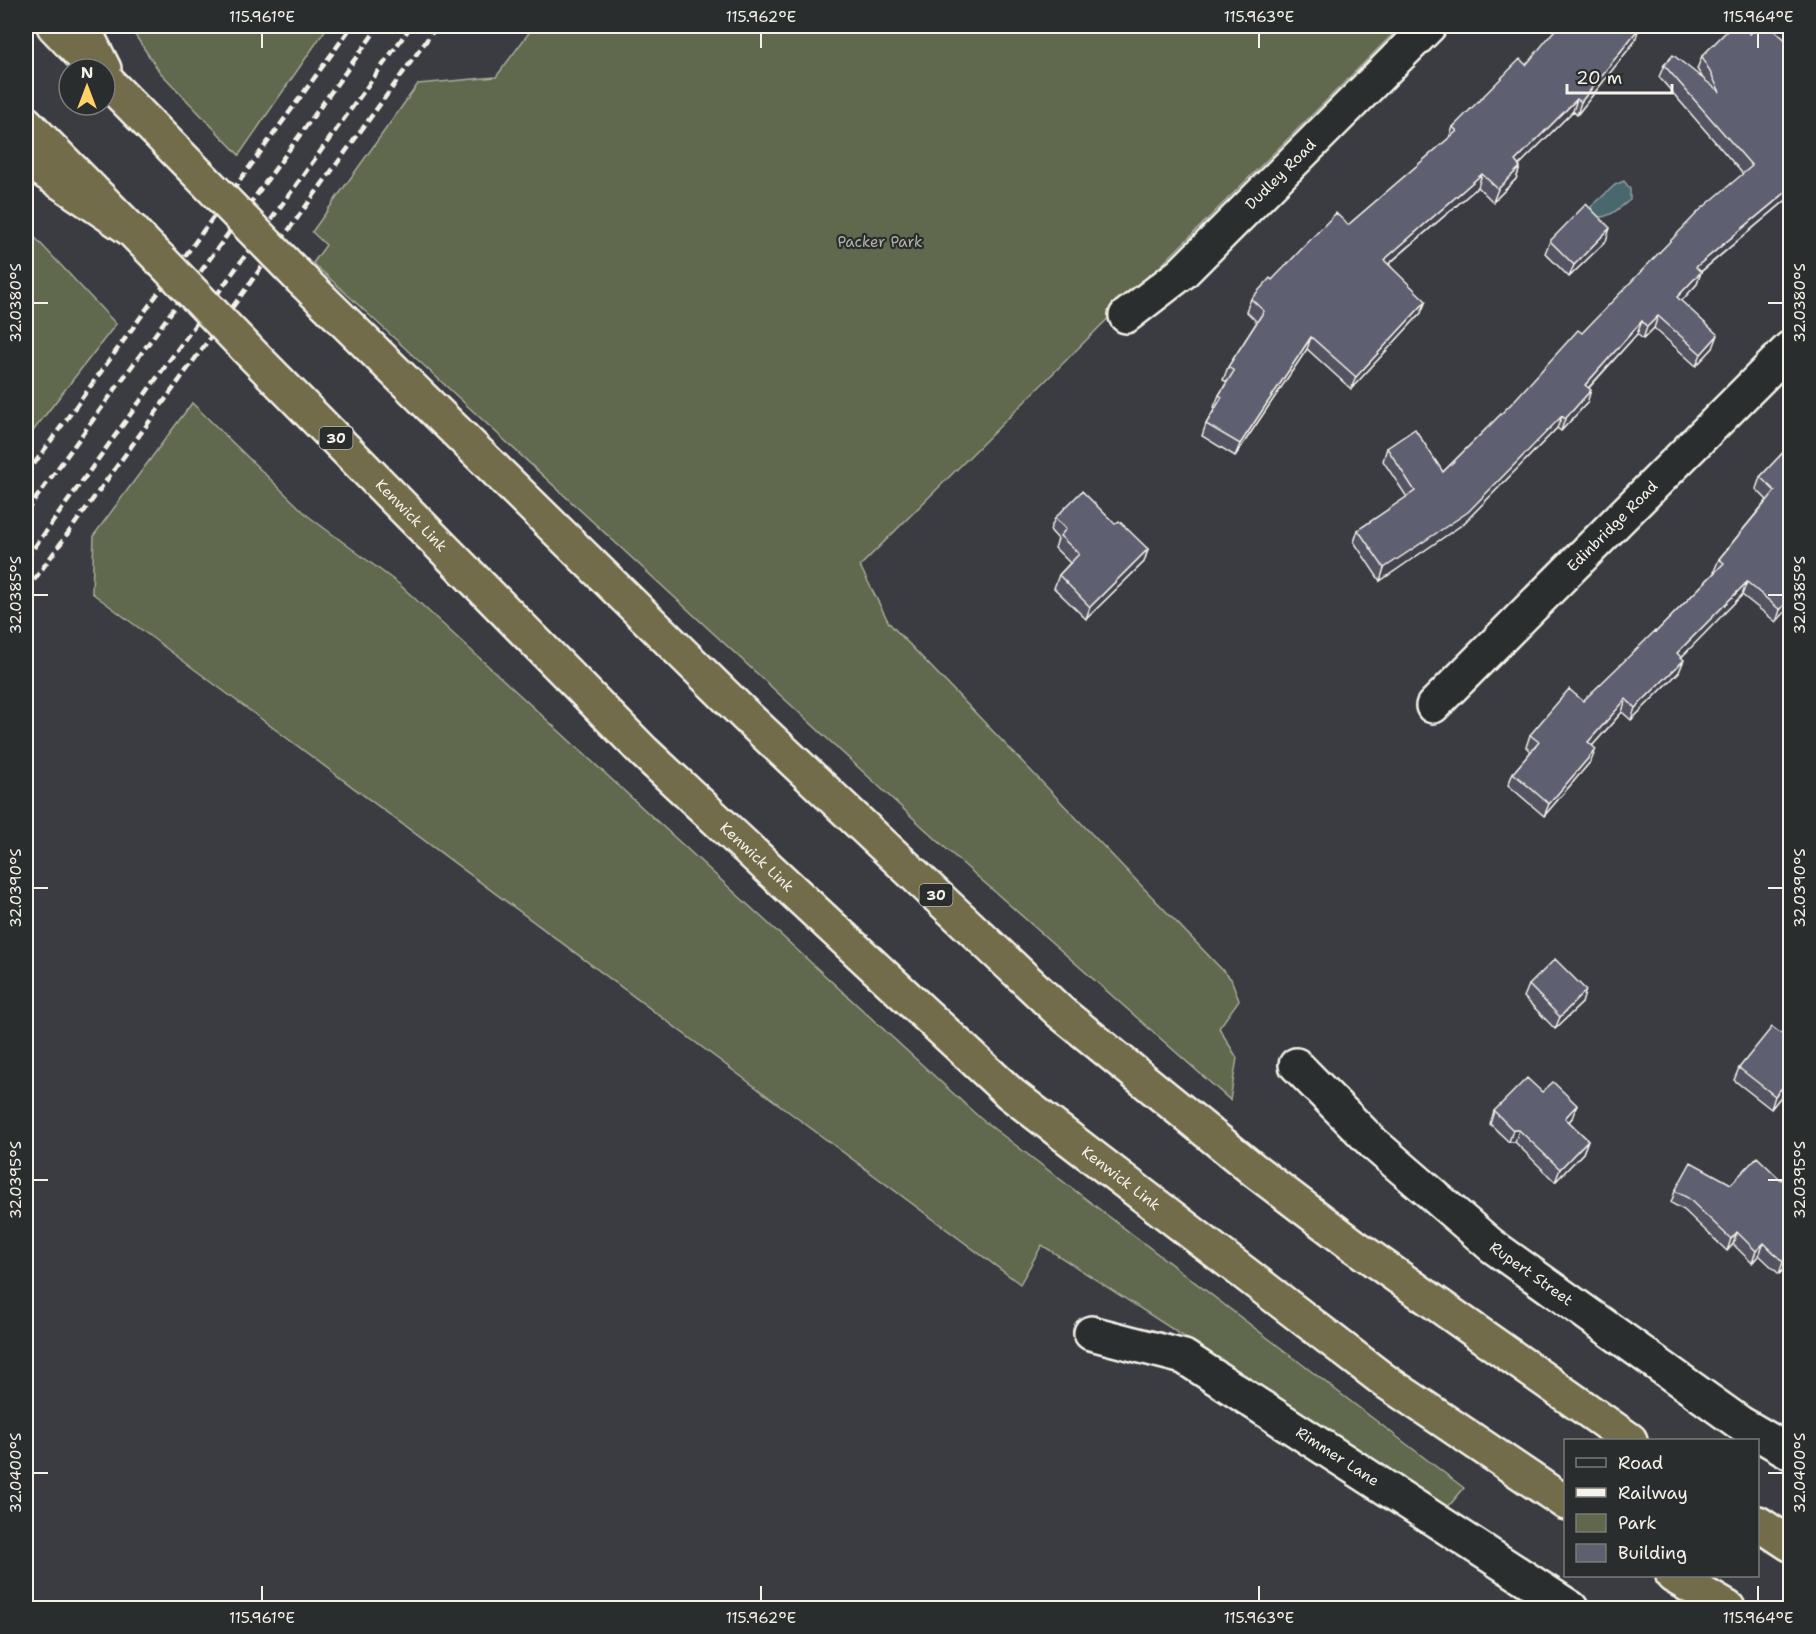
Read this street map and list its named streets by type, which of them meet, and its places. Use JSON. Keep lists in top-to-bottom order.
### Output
{
  "streets": {
    "highway": ["30", "Kenwick Link"],
    "street": [
      "Dudley Road",
      "Edinbridge Road",
      "Rupert Street",
      "Rimmer Lane"
    ]
  },
  "parks": ["Packer Park"],
  "legend": [
    "Road",
    "Railway",
    "Park",
    "Building"
  ],
  "scale_bar": "20 m",
  "north": "top",
  "coordinates": [
    "115.961°E",
    "115.962°E",
    "115.963°E",
    "115.964°E",
    "32.0380°S",
    "32.0385°S",
    "32.0390°S",
    "32.0395°S",
    "32.0400°S"
  ]
}
